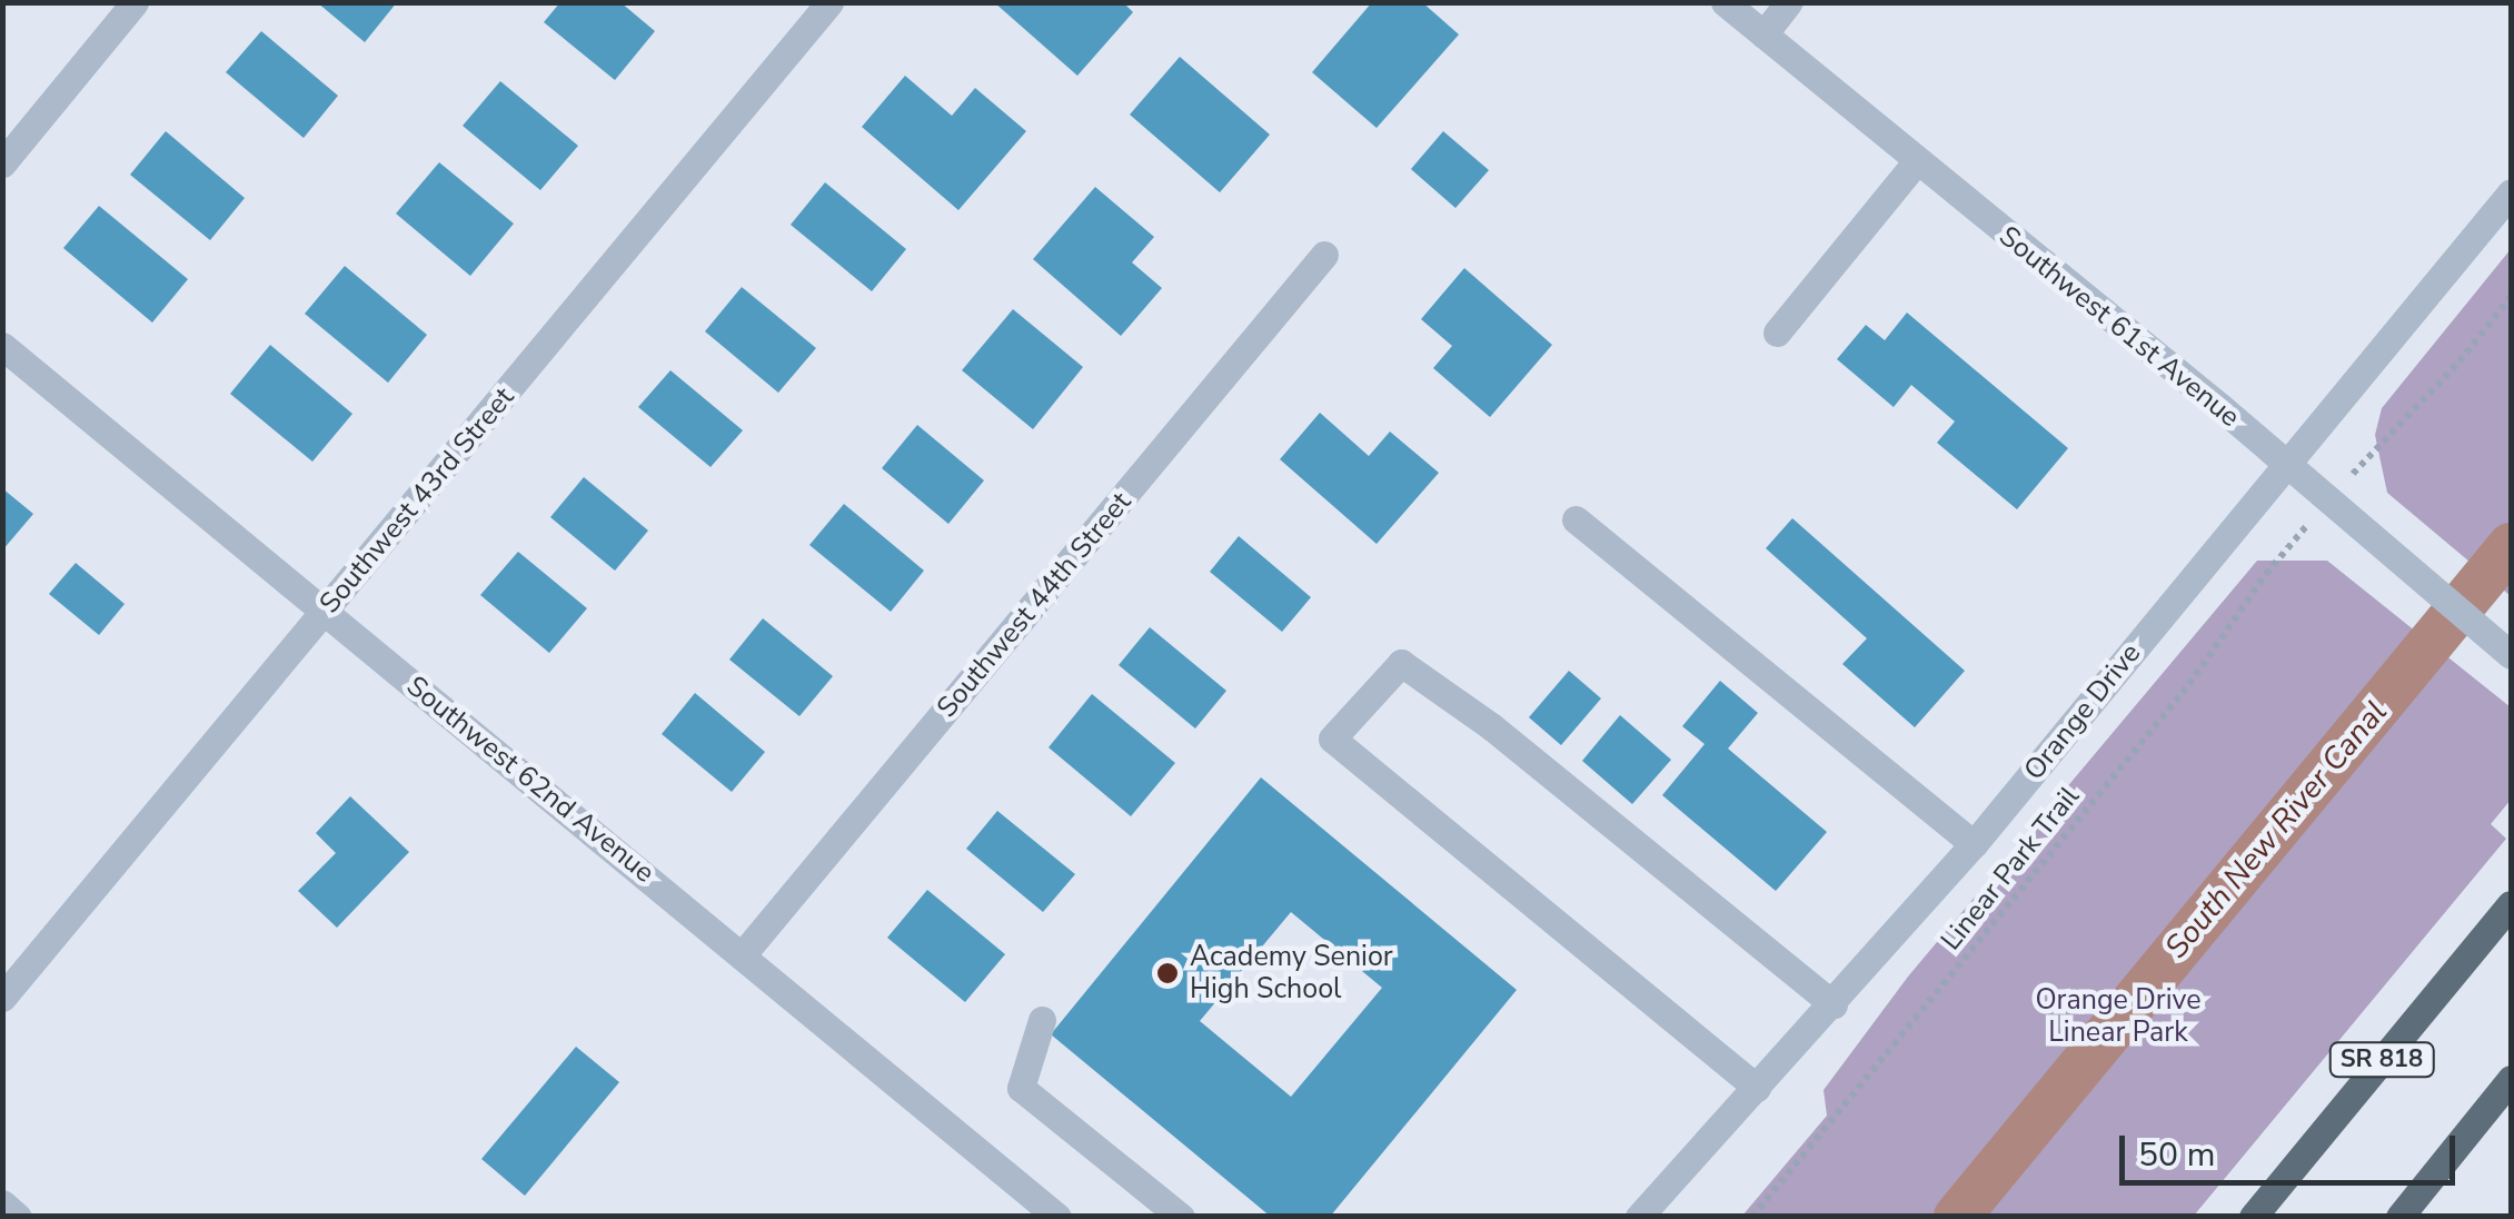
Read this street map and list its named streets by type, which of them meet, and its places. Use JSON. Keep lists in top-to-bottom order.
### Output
{
  "streets": {
    "main road": ["SR 818"],
    "street": [
      "Southwest 61st Avenue",
      "Southwest 43rd Street",
      "Southwest 44th Street",
      "Orange Drive",
      "Southwest 62nd Avenue"
    ],
    "path": ["Linear Park Trail"]
  },
  "crossings": [
    ["Southwest 61st Avenue", "Orange Drive"],
    ["Southwest 43rd Street", "Southwest 62nd Avenue"],
    ["Southwest 44th Street", "Southwest 62nd Avenue"]
  ],
  "water": ["South New River Canal"],
  "parks": ["Orange Drive Linear Park"],
  "places": ["Academy Senior High School"],
  "scale_bar": "50 m"
}
